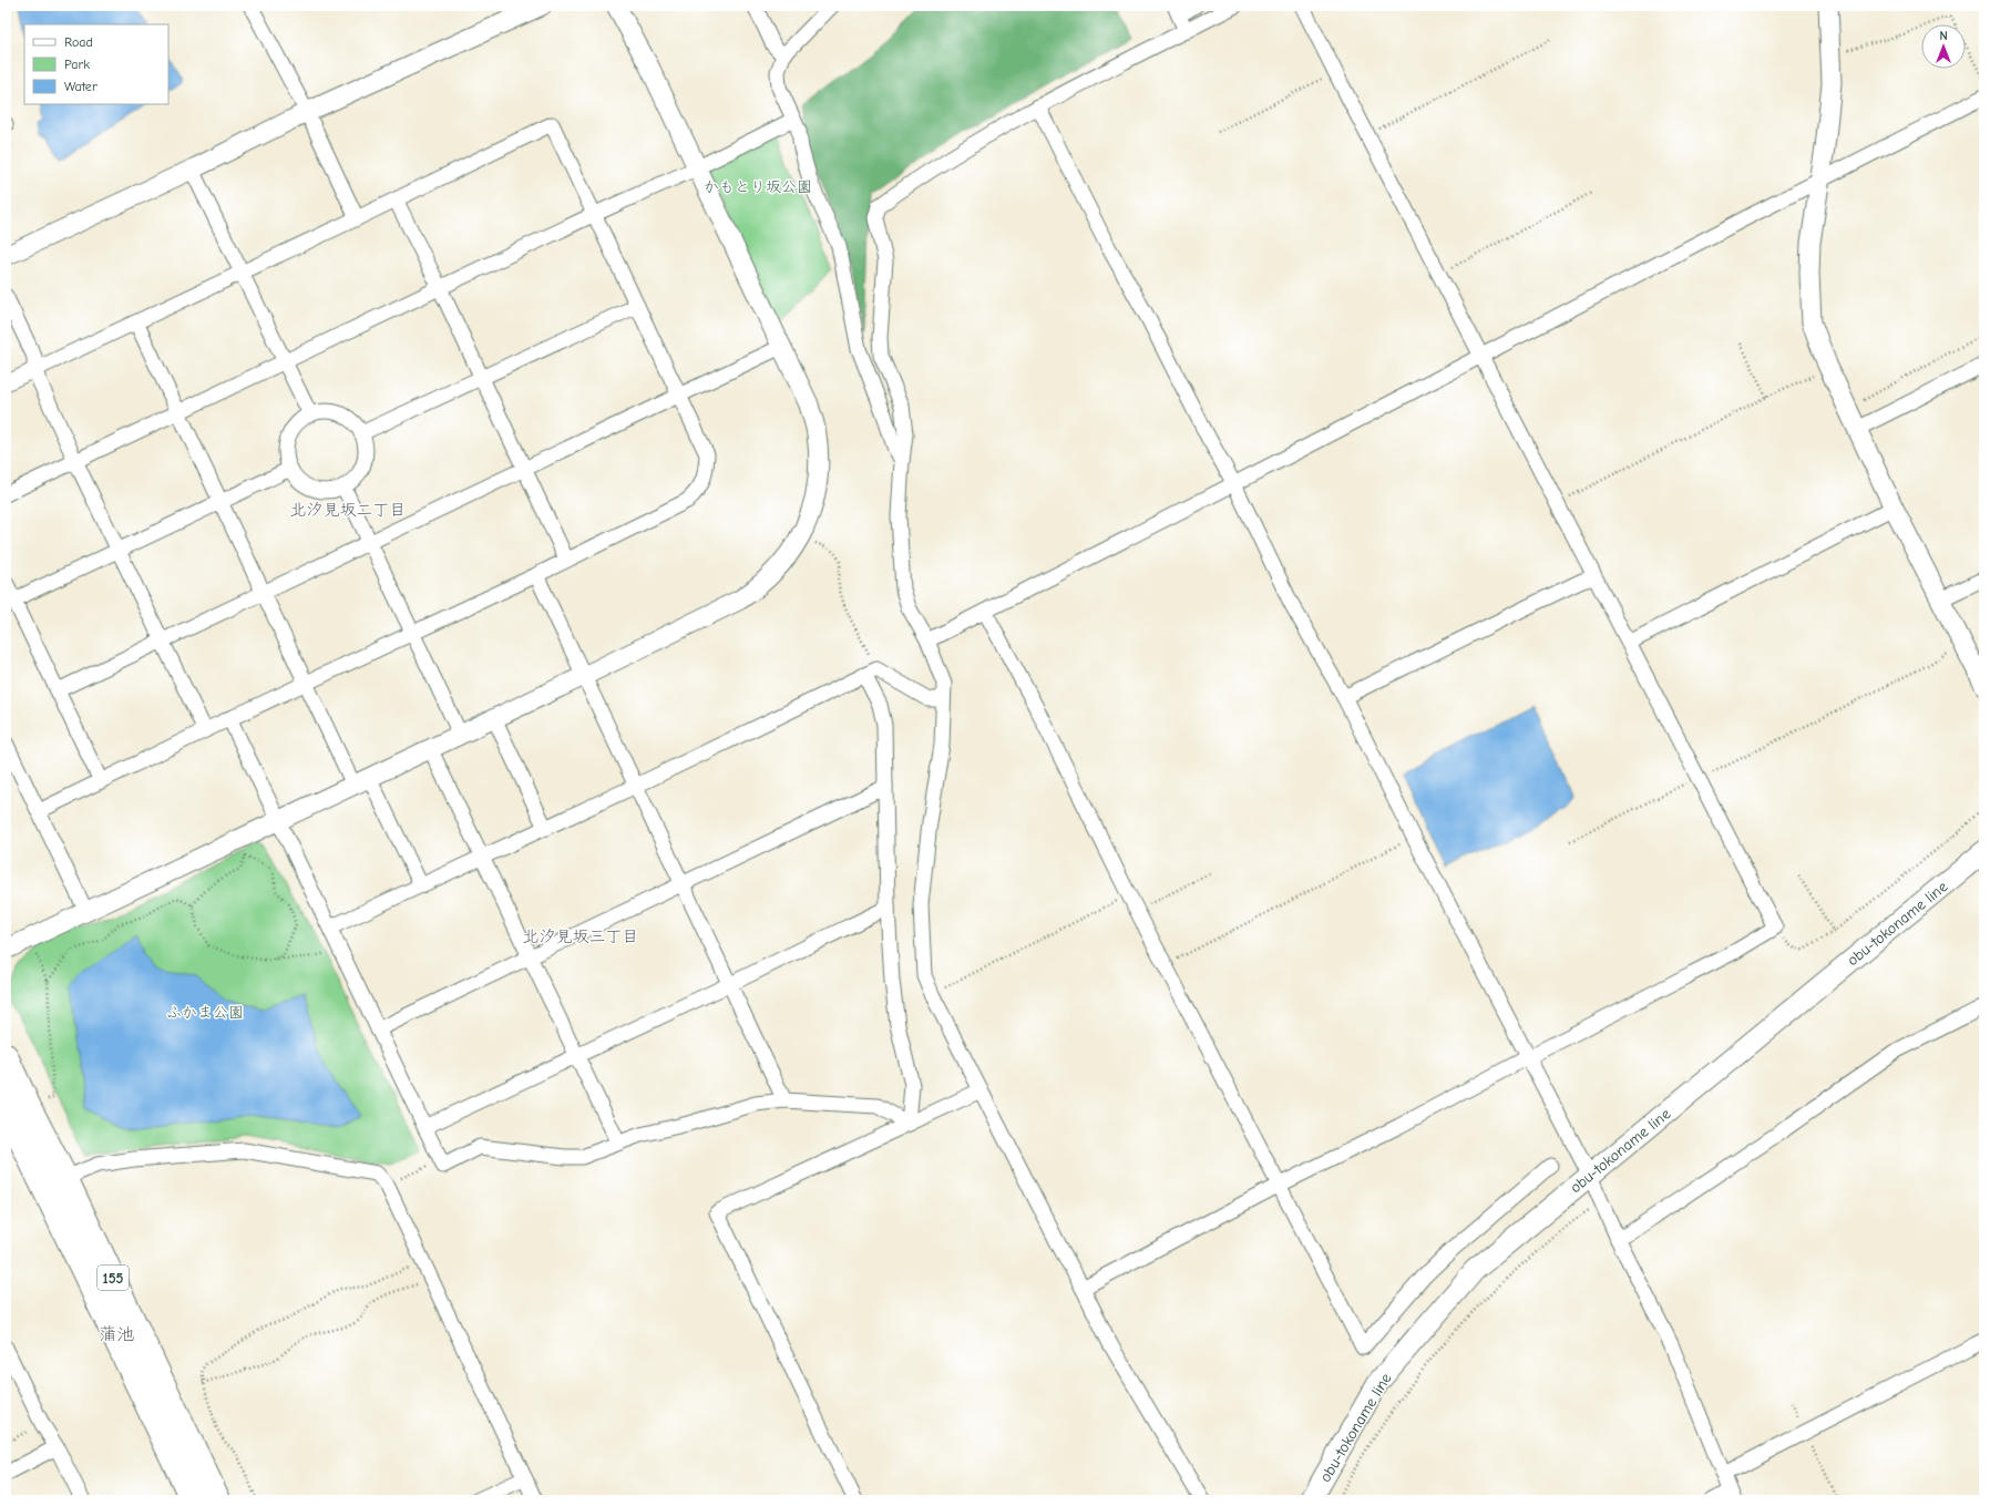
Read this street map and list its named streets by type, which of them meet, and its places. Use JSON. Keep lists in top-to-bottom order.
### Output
{
  "streets": {
    "highway": ["155"],
    "main road": ["obu-tokoname line"]
  },
  "districts": ["北汐見坂二丁目", "北汐見坂三丁目", "蒲池"],
  "parks": ["かもとり坂公園", "ふかま公園"],
  "legend": ["Road", "Park", "Water"],
  "north": "top"
}
